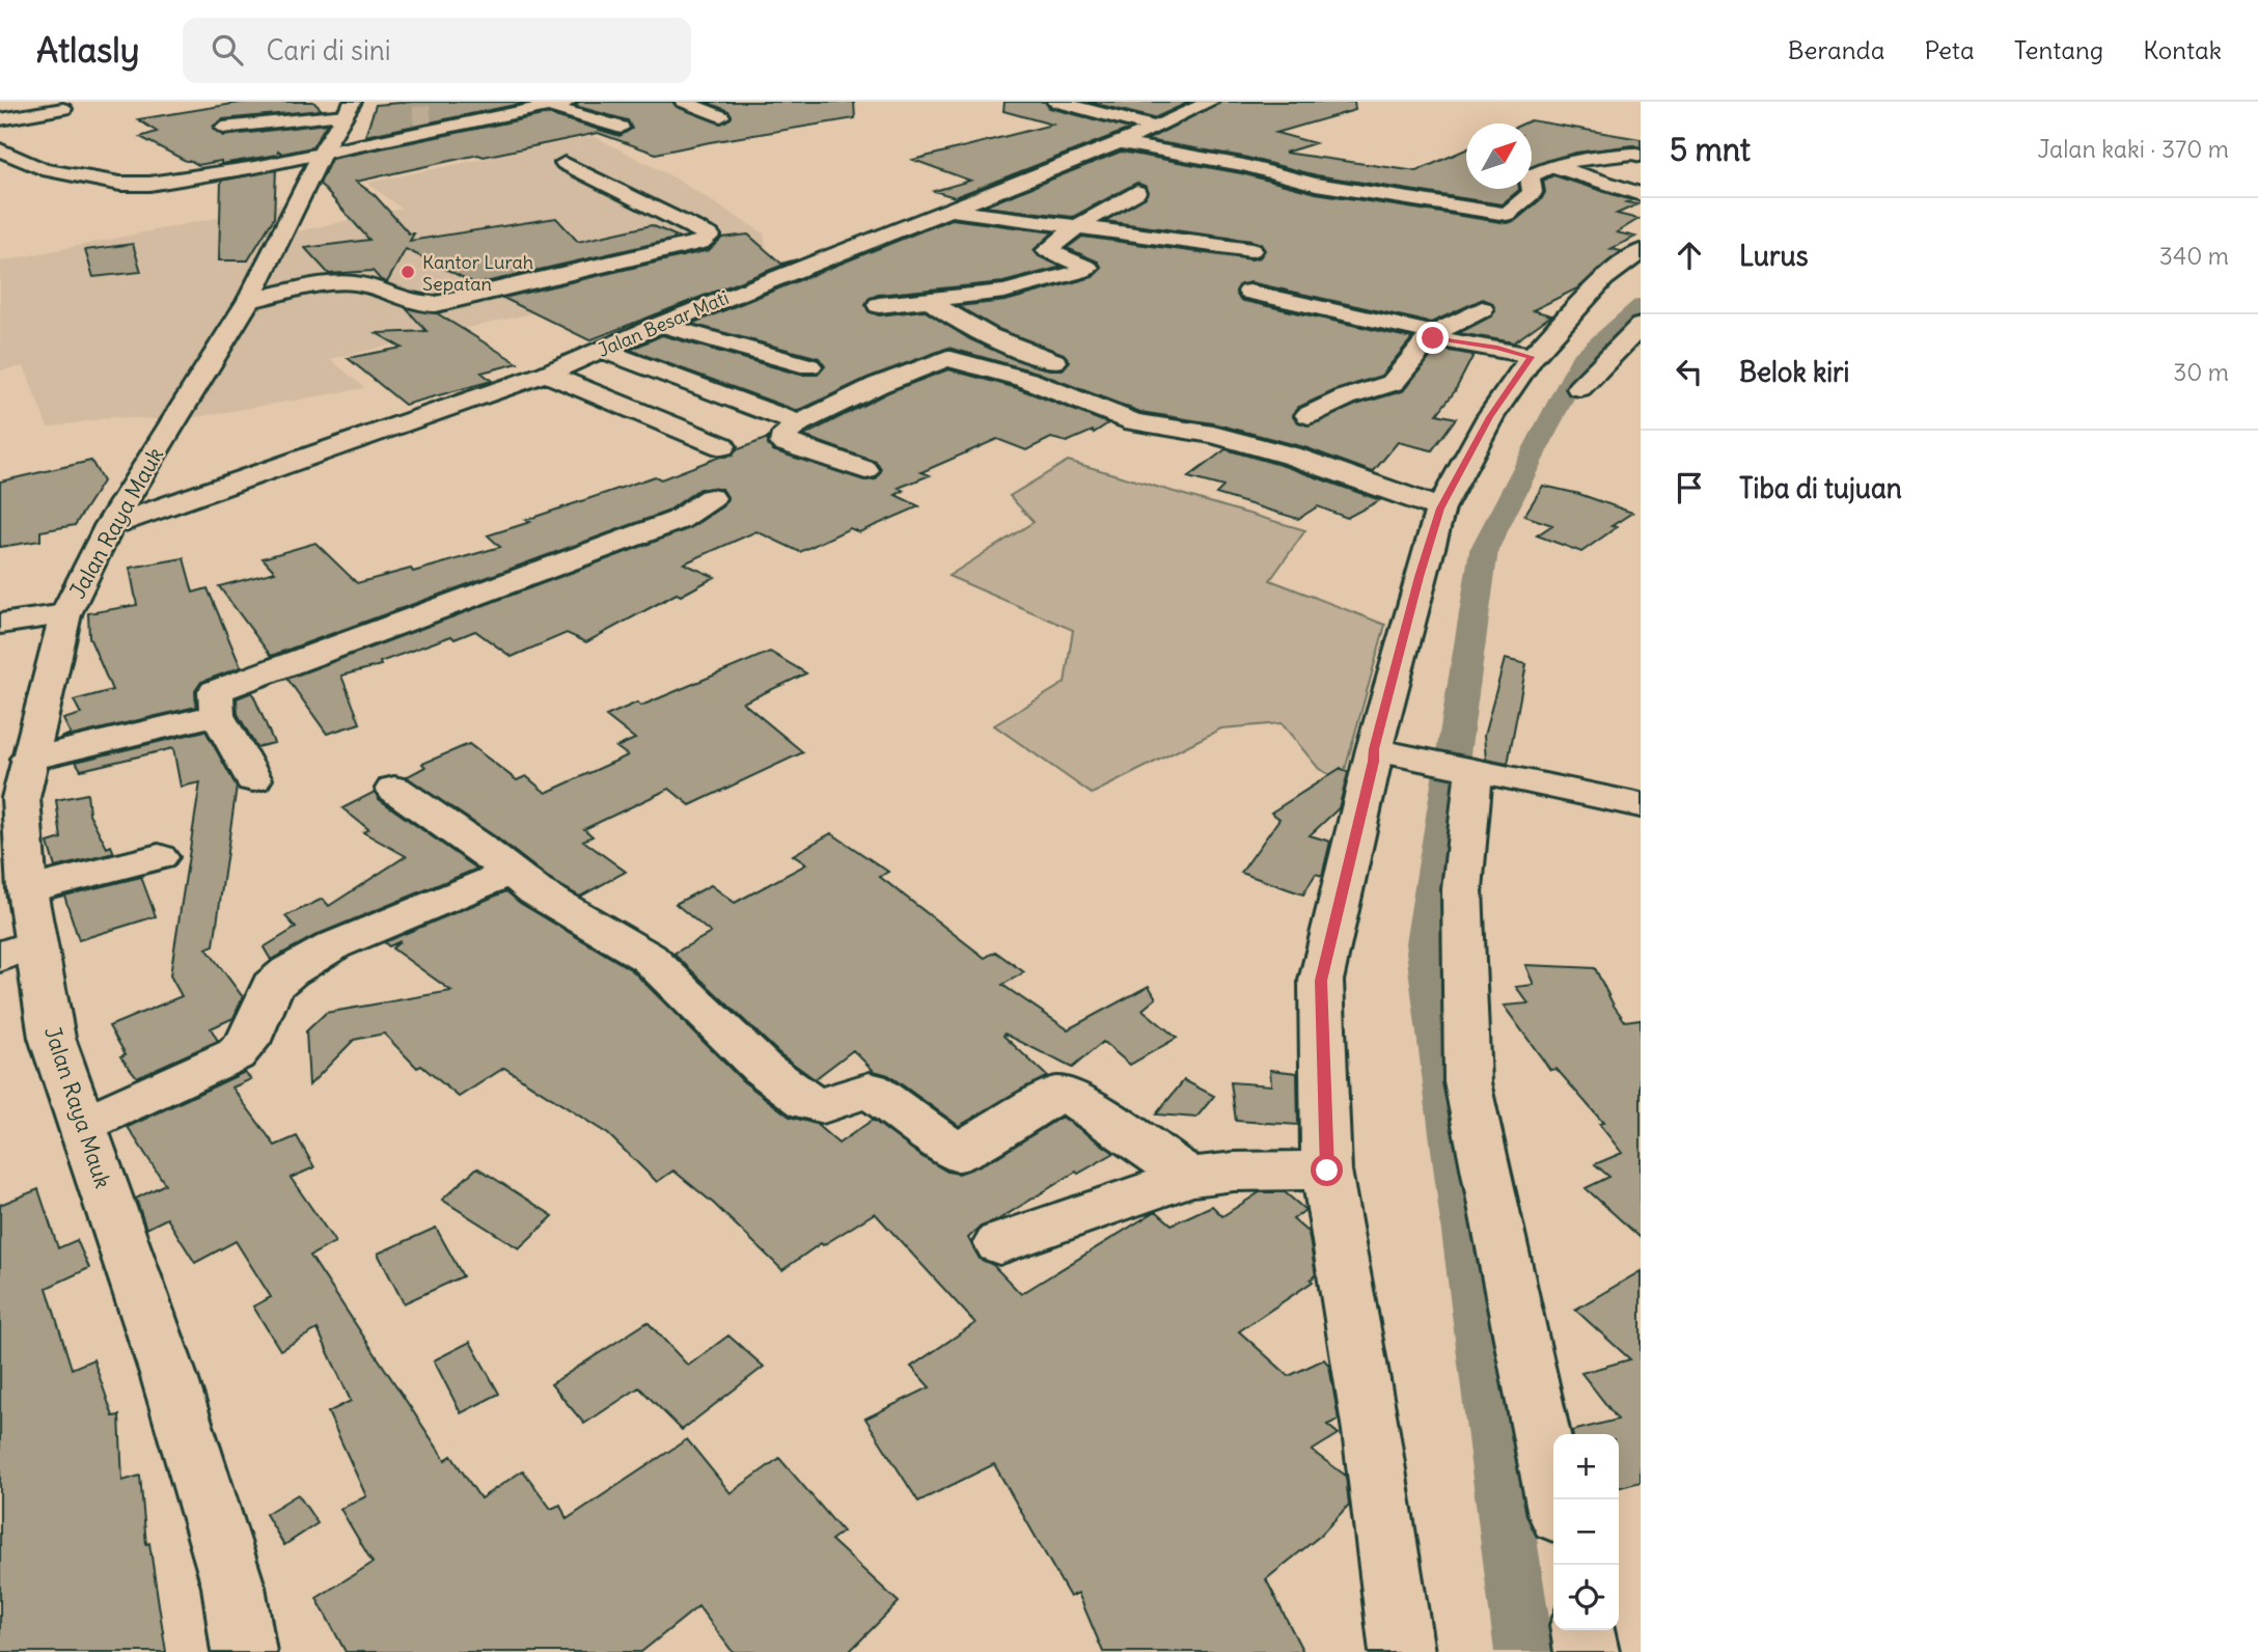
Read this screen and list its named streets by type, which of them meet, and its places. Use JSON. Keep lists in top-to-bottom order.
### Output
{
  "streets": {
    "street": ["Jalan Besar Mati", "Jalan Raya Mauk"]
  },
  "crossings": [
    ["Jalan Besar Mati", "Jalan Raya Mauk"]
  ],
  "places": ["Kantor Lurah Sepatan"],
  "north": "top right",
  "page": {
    "header": "Atlasly",
    "search": "Cari di sini",
    "nav": [
      "Beranda",
      "Peta",
      "Tentang",
      "Kontak"
    ],
    "heading": ["5 mnt", "Jalan kaki · 370 m"],
    "list": [
      ["Lurus", "340 m"],
      ["Belok kiri", "30 m"],
      "Tiba di tujuan"
    ],
    "map_buttons": ["+", "−"]
  }
}
